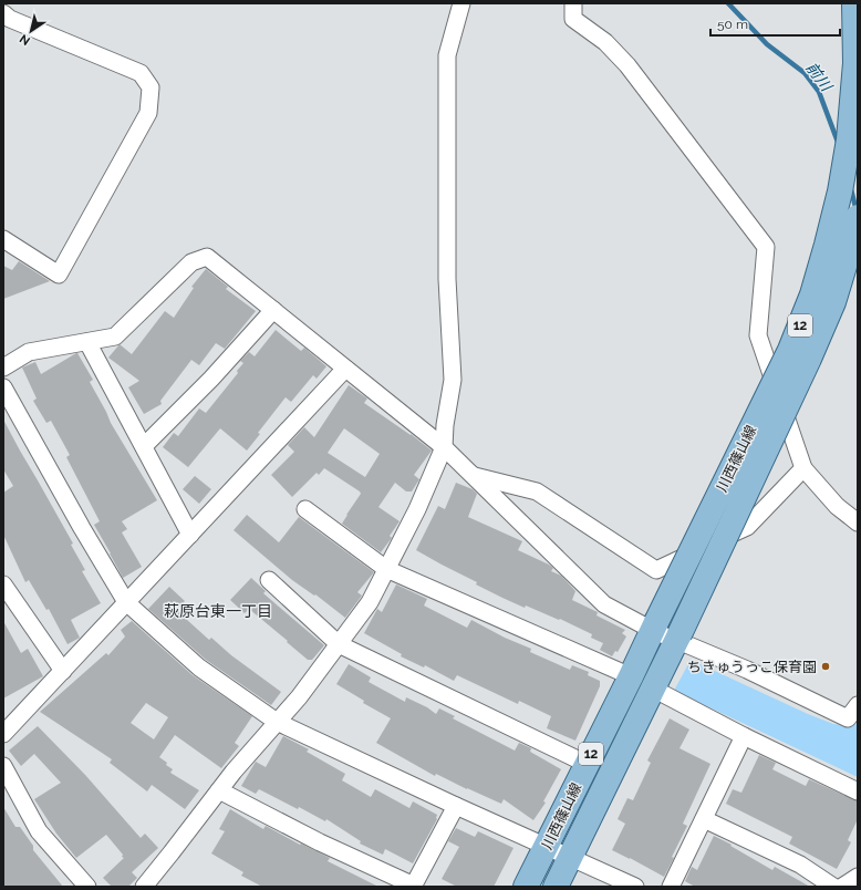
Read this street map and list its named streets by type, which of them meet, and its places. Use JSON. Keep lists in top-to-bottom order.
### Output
{
  "streets": {
    "main road": ["12", "川西篠山線"]
  },
  "districts": ["萩原台東一丁目"],
  "water": ["前川"],
  "places": ["ちきゅうっこ保育園"],
  "scale_bar": "50 m",
  "north": "bottom left"
}
